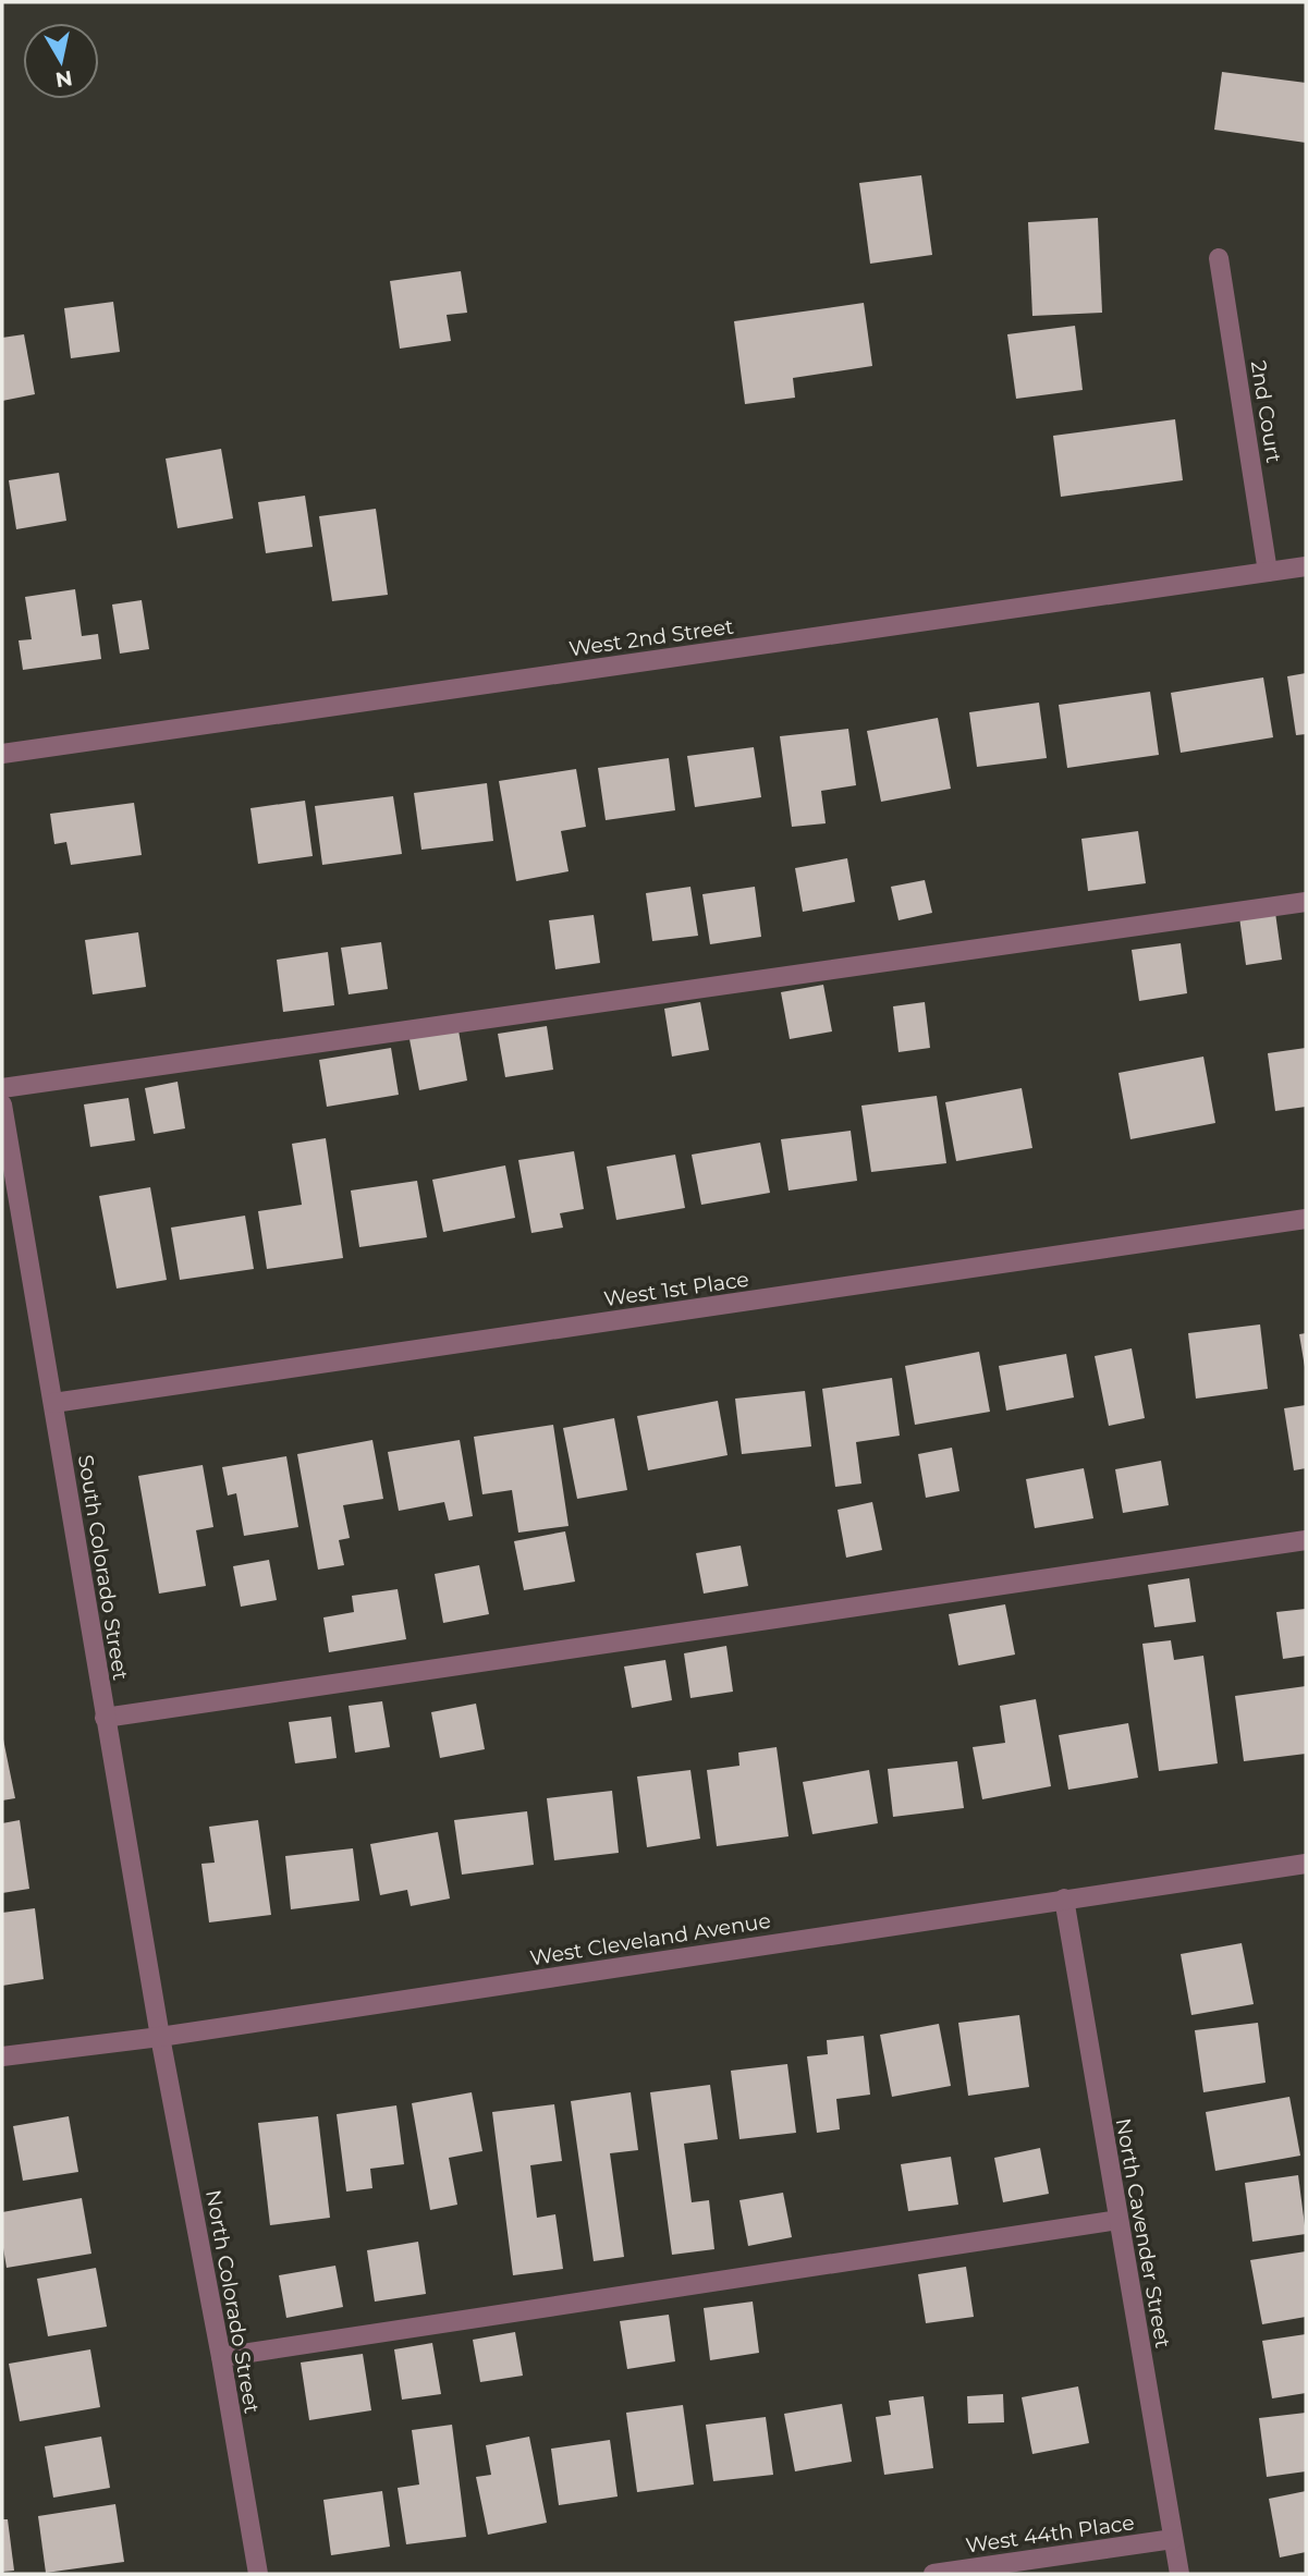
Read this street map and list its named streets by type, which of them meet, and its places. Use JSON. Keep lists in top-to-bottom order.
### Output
{
  "streets": {
    "street": [
      "2nd Court",
      "West 2nd Street",
      "West 1st Place",
      "South Colorado Street",
      "West Cleveland Avenue",
      "North Cavender Street",
      "North Colorado Street",
      "West 44th Place"
    ]
  },
  "crossings": [
    ["2nd Court", "West 2nd Street"],
    ["West 1st Place", "South Colorado Street"],
    ["South Colorado Street", "West Cleveland Avenue"],
    ["South Colorado Street", "North Colorado Street"],
    ["West Cleveland Avenue", "North Cavender Street"],
    ["West Cleveland Avenue", "North Colorado Street"],
    ["North Cavender Street", "West 44th Place"]
  ],
  "north": "bottom"
}
